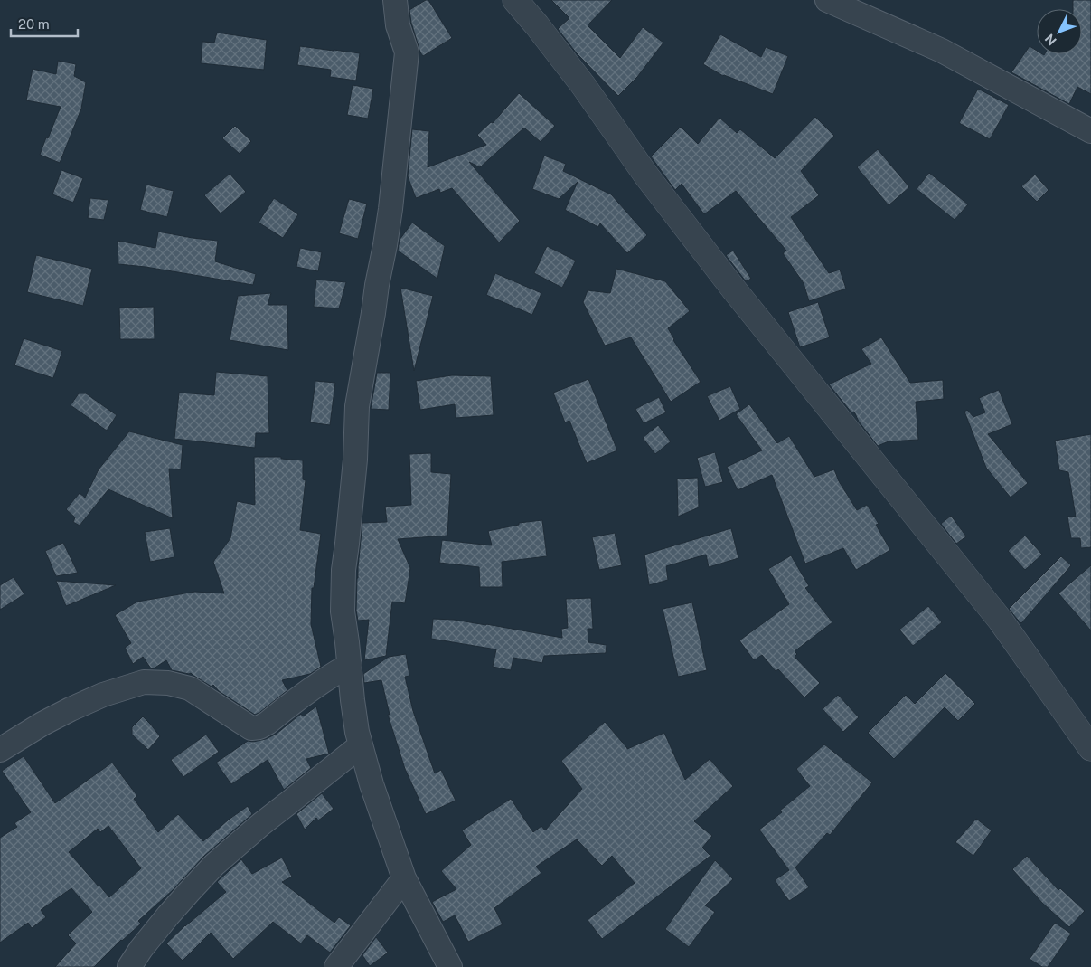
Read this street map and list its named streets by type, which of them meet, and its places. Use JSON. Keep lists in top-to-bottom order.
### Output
{
  "scale_bar": "20 m",
  "north": "bottom left"
}
